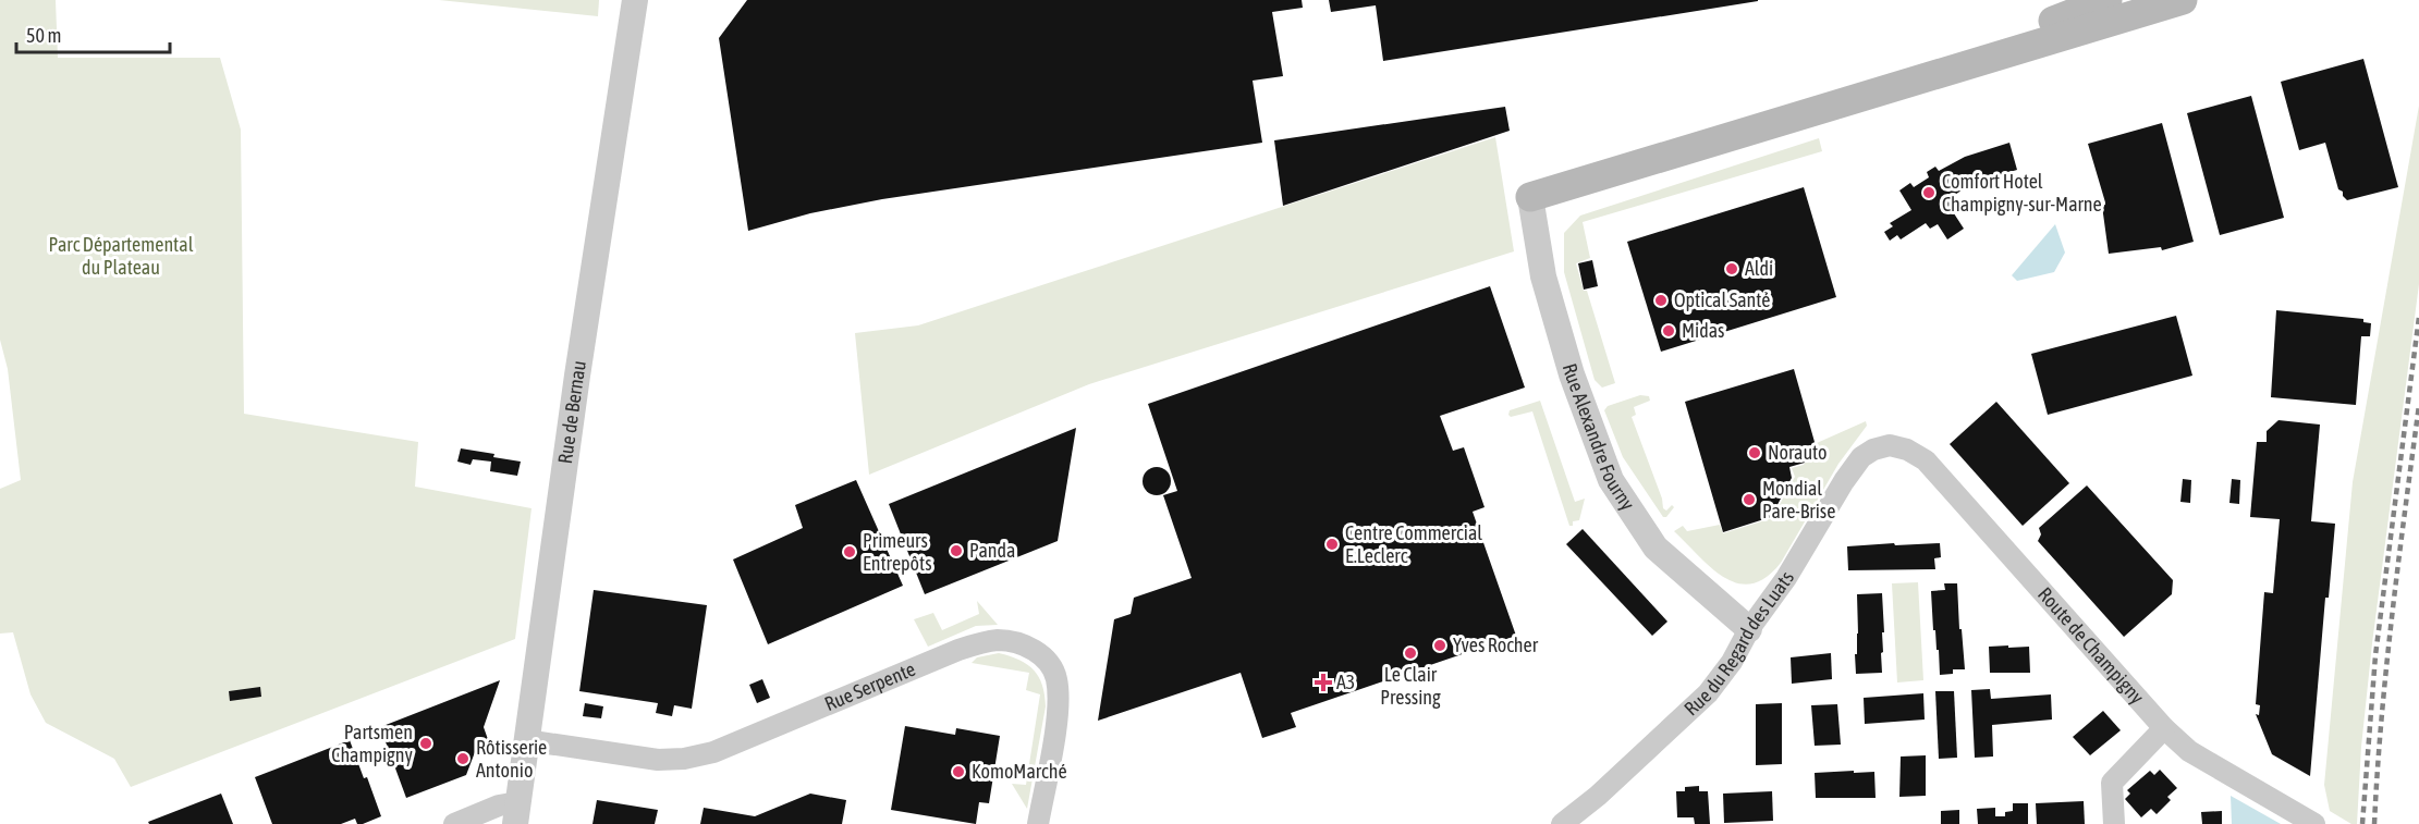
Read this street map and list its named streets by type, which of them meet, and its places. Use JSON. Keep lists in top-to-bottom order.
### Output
{
  "streets": {
    "street": [
      "Rue de Bernau",
      "Rue Alexandre Fourny",
      "Rue du Regard des Luats",
      "Route de Champigny",
      "Rue Serpente"
    ]
  },
  "crossings": [
    ["Rue de Bernau", "Rue Serpente"],
    ["Rue Alexandre Fourny", "Rue du Regard des Luats"],
    ["Rue du Regard des Luats", "Route de Champigny"]
  ],
  "parks": ["Parc Départemental du Plateau"],
  "places": {
    "other": [
      "Comfort Hotel Champigny-sur-Marne",
      "Aldi",
      "Optical Santé",
      "Midas",
      "Norauto",
      "Mondial Pare-Brise",
      "Centre Commercial E.Leclerc",
      "Panda",
      "Primeurs Entrepôts",
      "Yves Rocher",
      "Le Clair Pressing",
      "Partsmen Champigny",
      "Rôtisserie Antonio",
      "KomoMarché"
    ],
    "health": ["A3"]
  },
  "scale_bar": "50 m"
}
